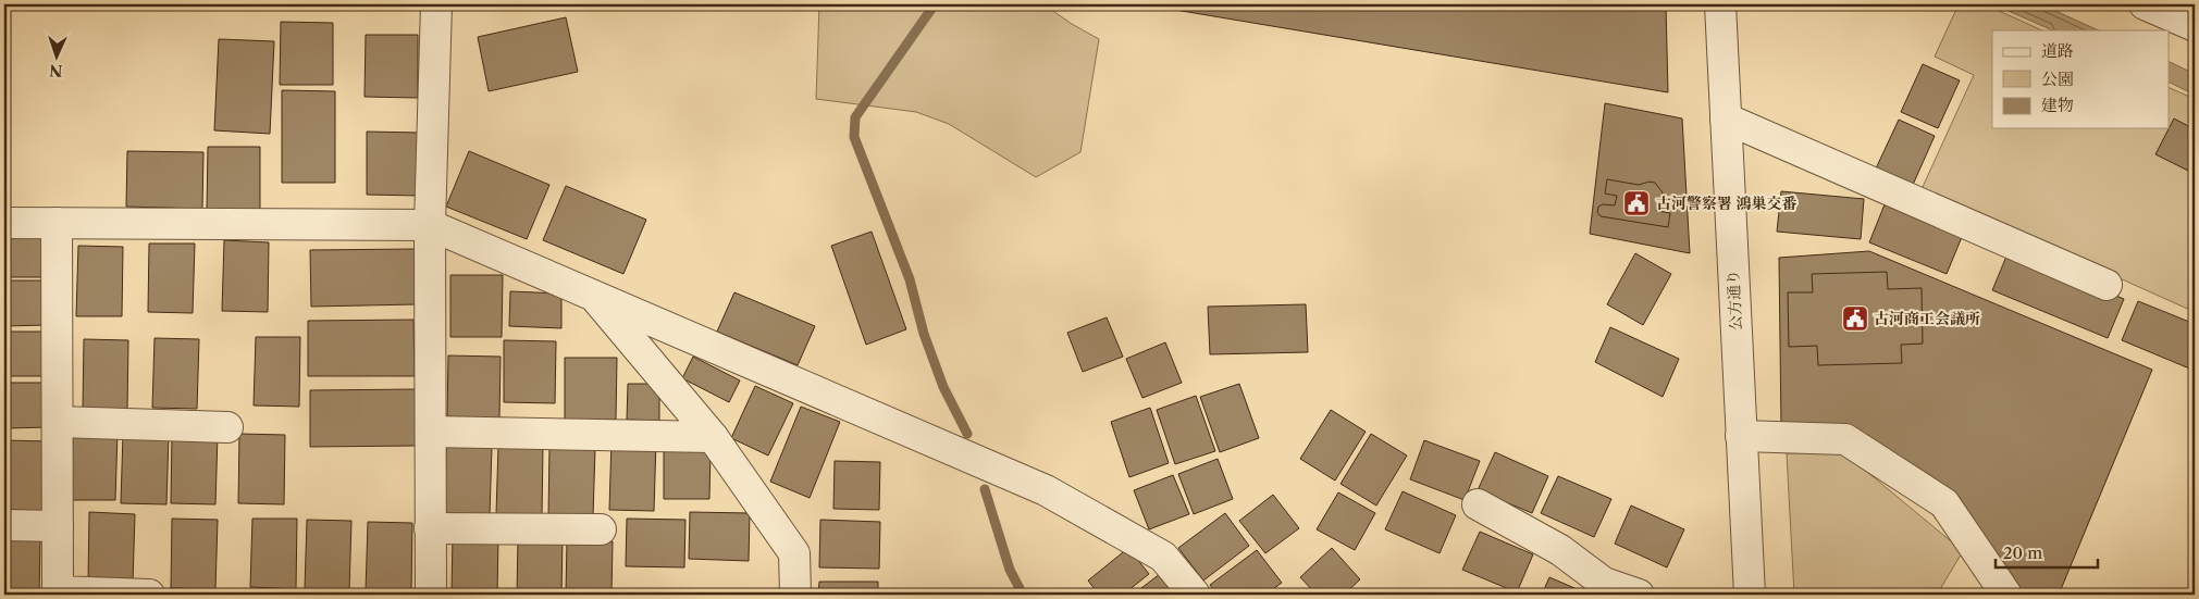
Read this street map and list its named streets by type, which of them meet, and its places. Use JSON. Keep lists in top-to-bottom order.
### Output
{
  "streets": {
    "street": ["公方通り"]
  },
  "places": {
    "public building": ["古河警察署 鴻巣交番", "古河商工会議所"]
  },
  "legend": ["道路", "公園", "建物"],
  "scale_bar": "20 m",
  "north": "bottom"
}
